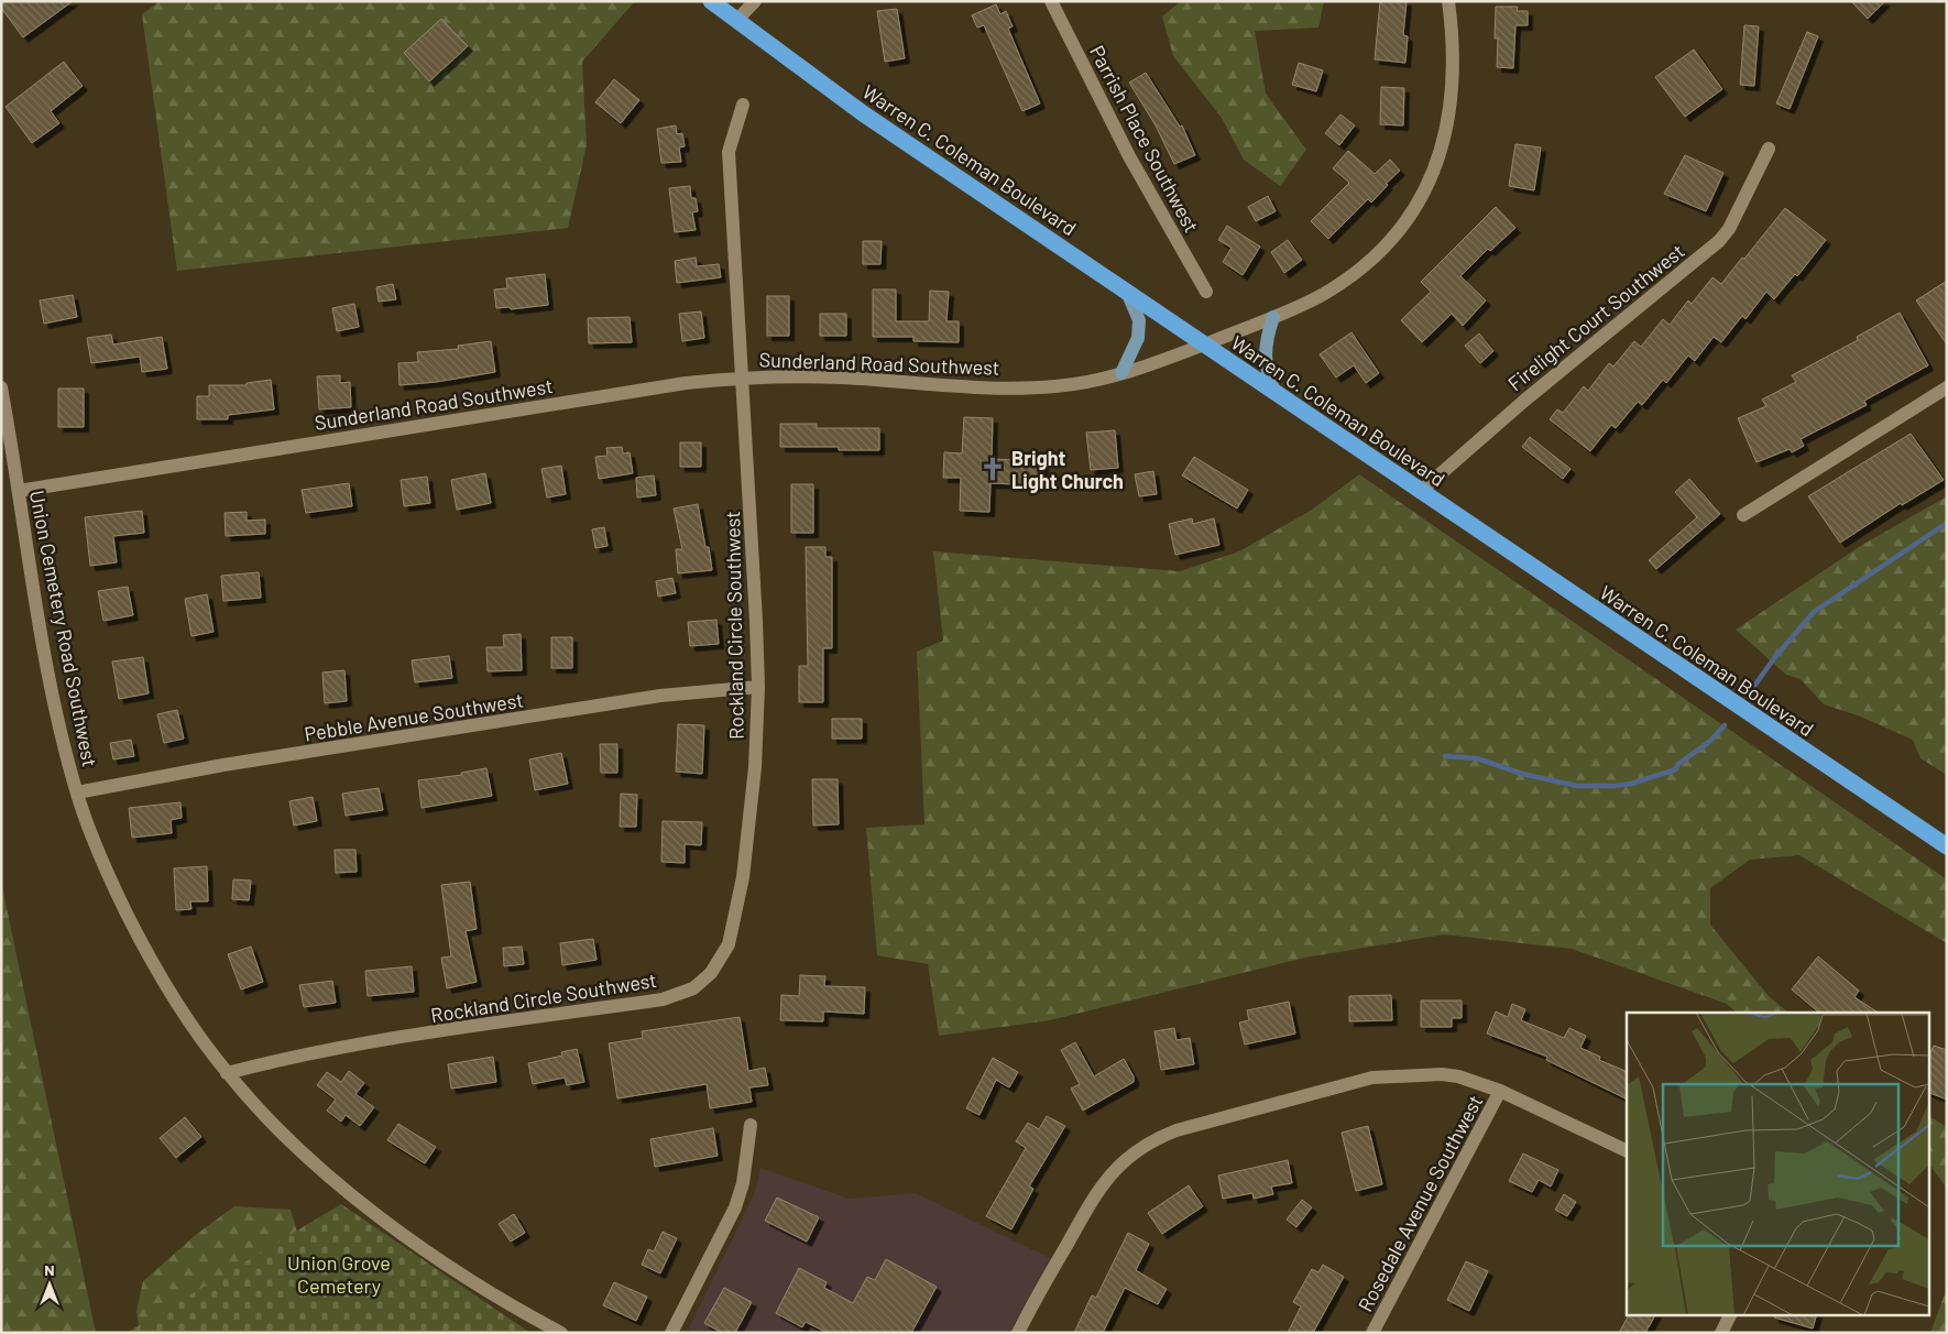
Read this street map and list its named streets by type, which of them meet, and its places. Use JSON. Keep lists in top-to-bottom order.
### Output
{
  "streets": {
    "highway": ["Warren C. Coleman Boulevard"],
    "street": [
      "Parrish Place Southwest",
      "Firelight Court Southwest",
      "Sunderland Road Southwest",
      "Rockland Circle Southwest",
      "Union Cemetery Road Southwest",
      "Pebble Avenue Southwest",
      "Rosedale Avenue Southwest"
    ]
  },
  "crossings": [
    ["Warren C. Coleman Boulevard", "Firelight Court Southwest"],
    ["Warren C. Coleman Boulevard", "Sunderland Road Southwest"],
    ["Sunderland Road Southwest", "Rockland Circle Southwest"],
    ["Sunderland Road Southwest", "Union Cemetery Road Southwest"],
    ["Rockland Circle Southwest", "Union Cemetery Road Southwest"],
    ["Rockland Circle Southwest", "Pebble Avenue Southwest"],
    ["Union Cemetery Road Southwest", "Pebble Avenue Southwest"]
  ],
  "parks": ["Union Grove Cemetery"],
  "places": {
    "church": ["Bright Light Church"]
  },
  "north": "top"
}
